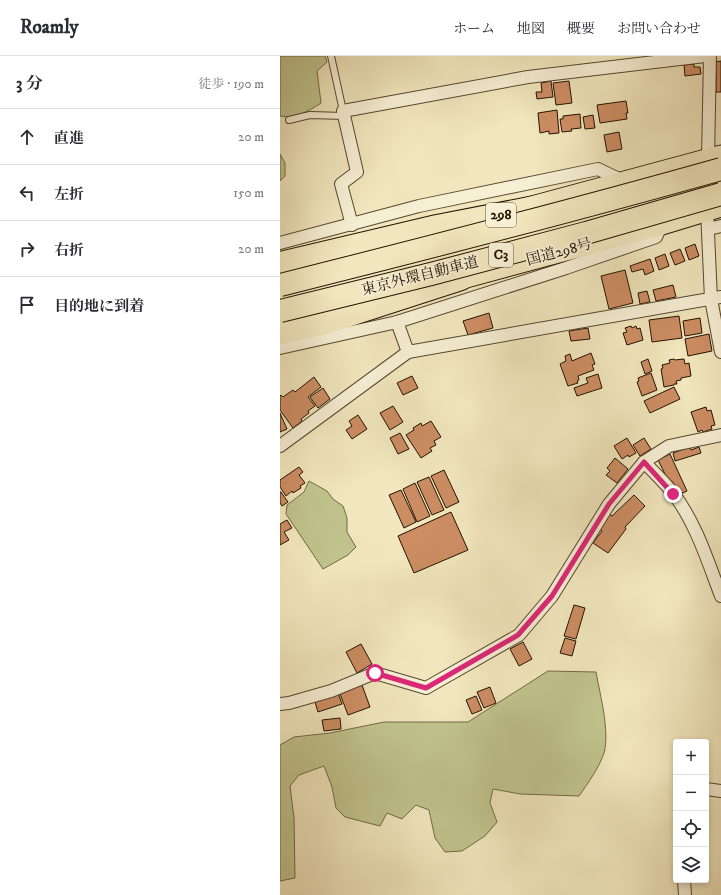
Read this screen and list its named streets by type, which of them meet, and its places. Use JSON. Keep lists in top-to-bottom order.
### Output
{
  "streets": {
    "highway": [
      "298",
      "国道298号",
      "C3",
      "東京外環自動車道"
    ]
  },
  "crossings": [
    ["298", "東京外環自動車道"]
  ],
  "page": {
    "header": "Roamly",
    "nav": [
      "ホーム",
      "地図",
      "概要",
      "お問い合わせ"
    ],
    "heading": ["3 分", "徒歩 · 190 m"],
    "list": [
      ["直進", "20 m"],
      ["左折", "150 m"],
      ["右折", "20 m"],
      "目的地に到着"
    ],
    "map_buttons": ["+", "−"]
  }
}
